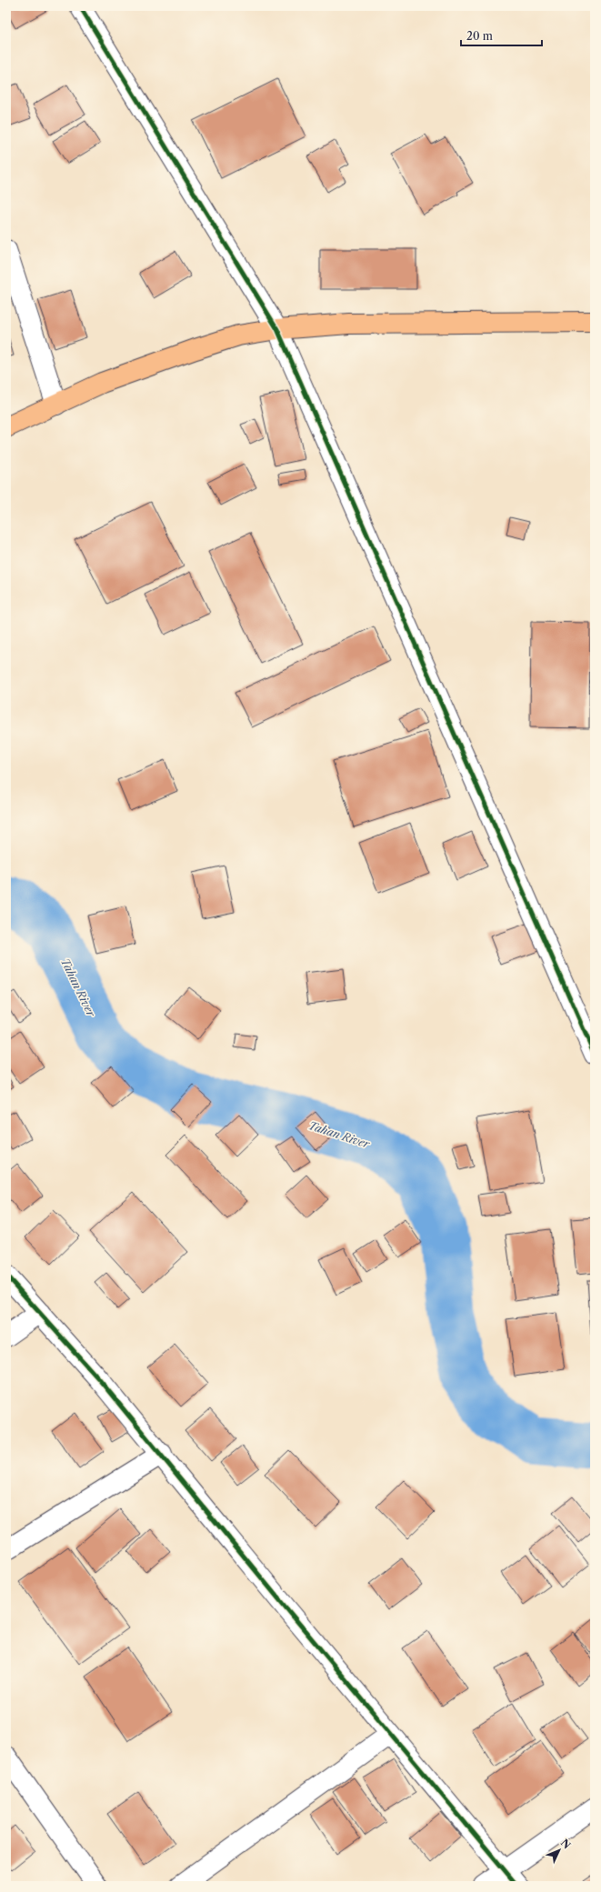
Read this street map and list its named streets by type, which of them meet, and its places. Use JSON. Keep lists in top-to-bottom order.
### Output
{
  "water": ["Tahan River"],
  "scale_bar": "20 m",
  "north": "top right"
}
